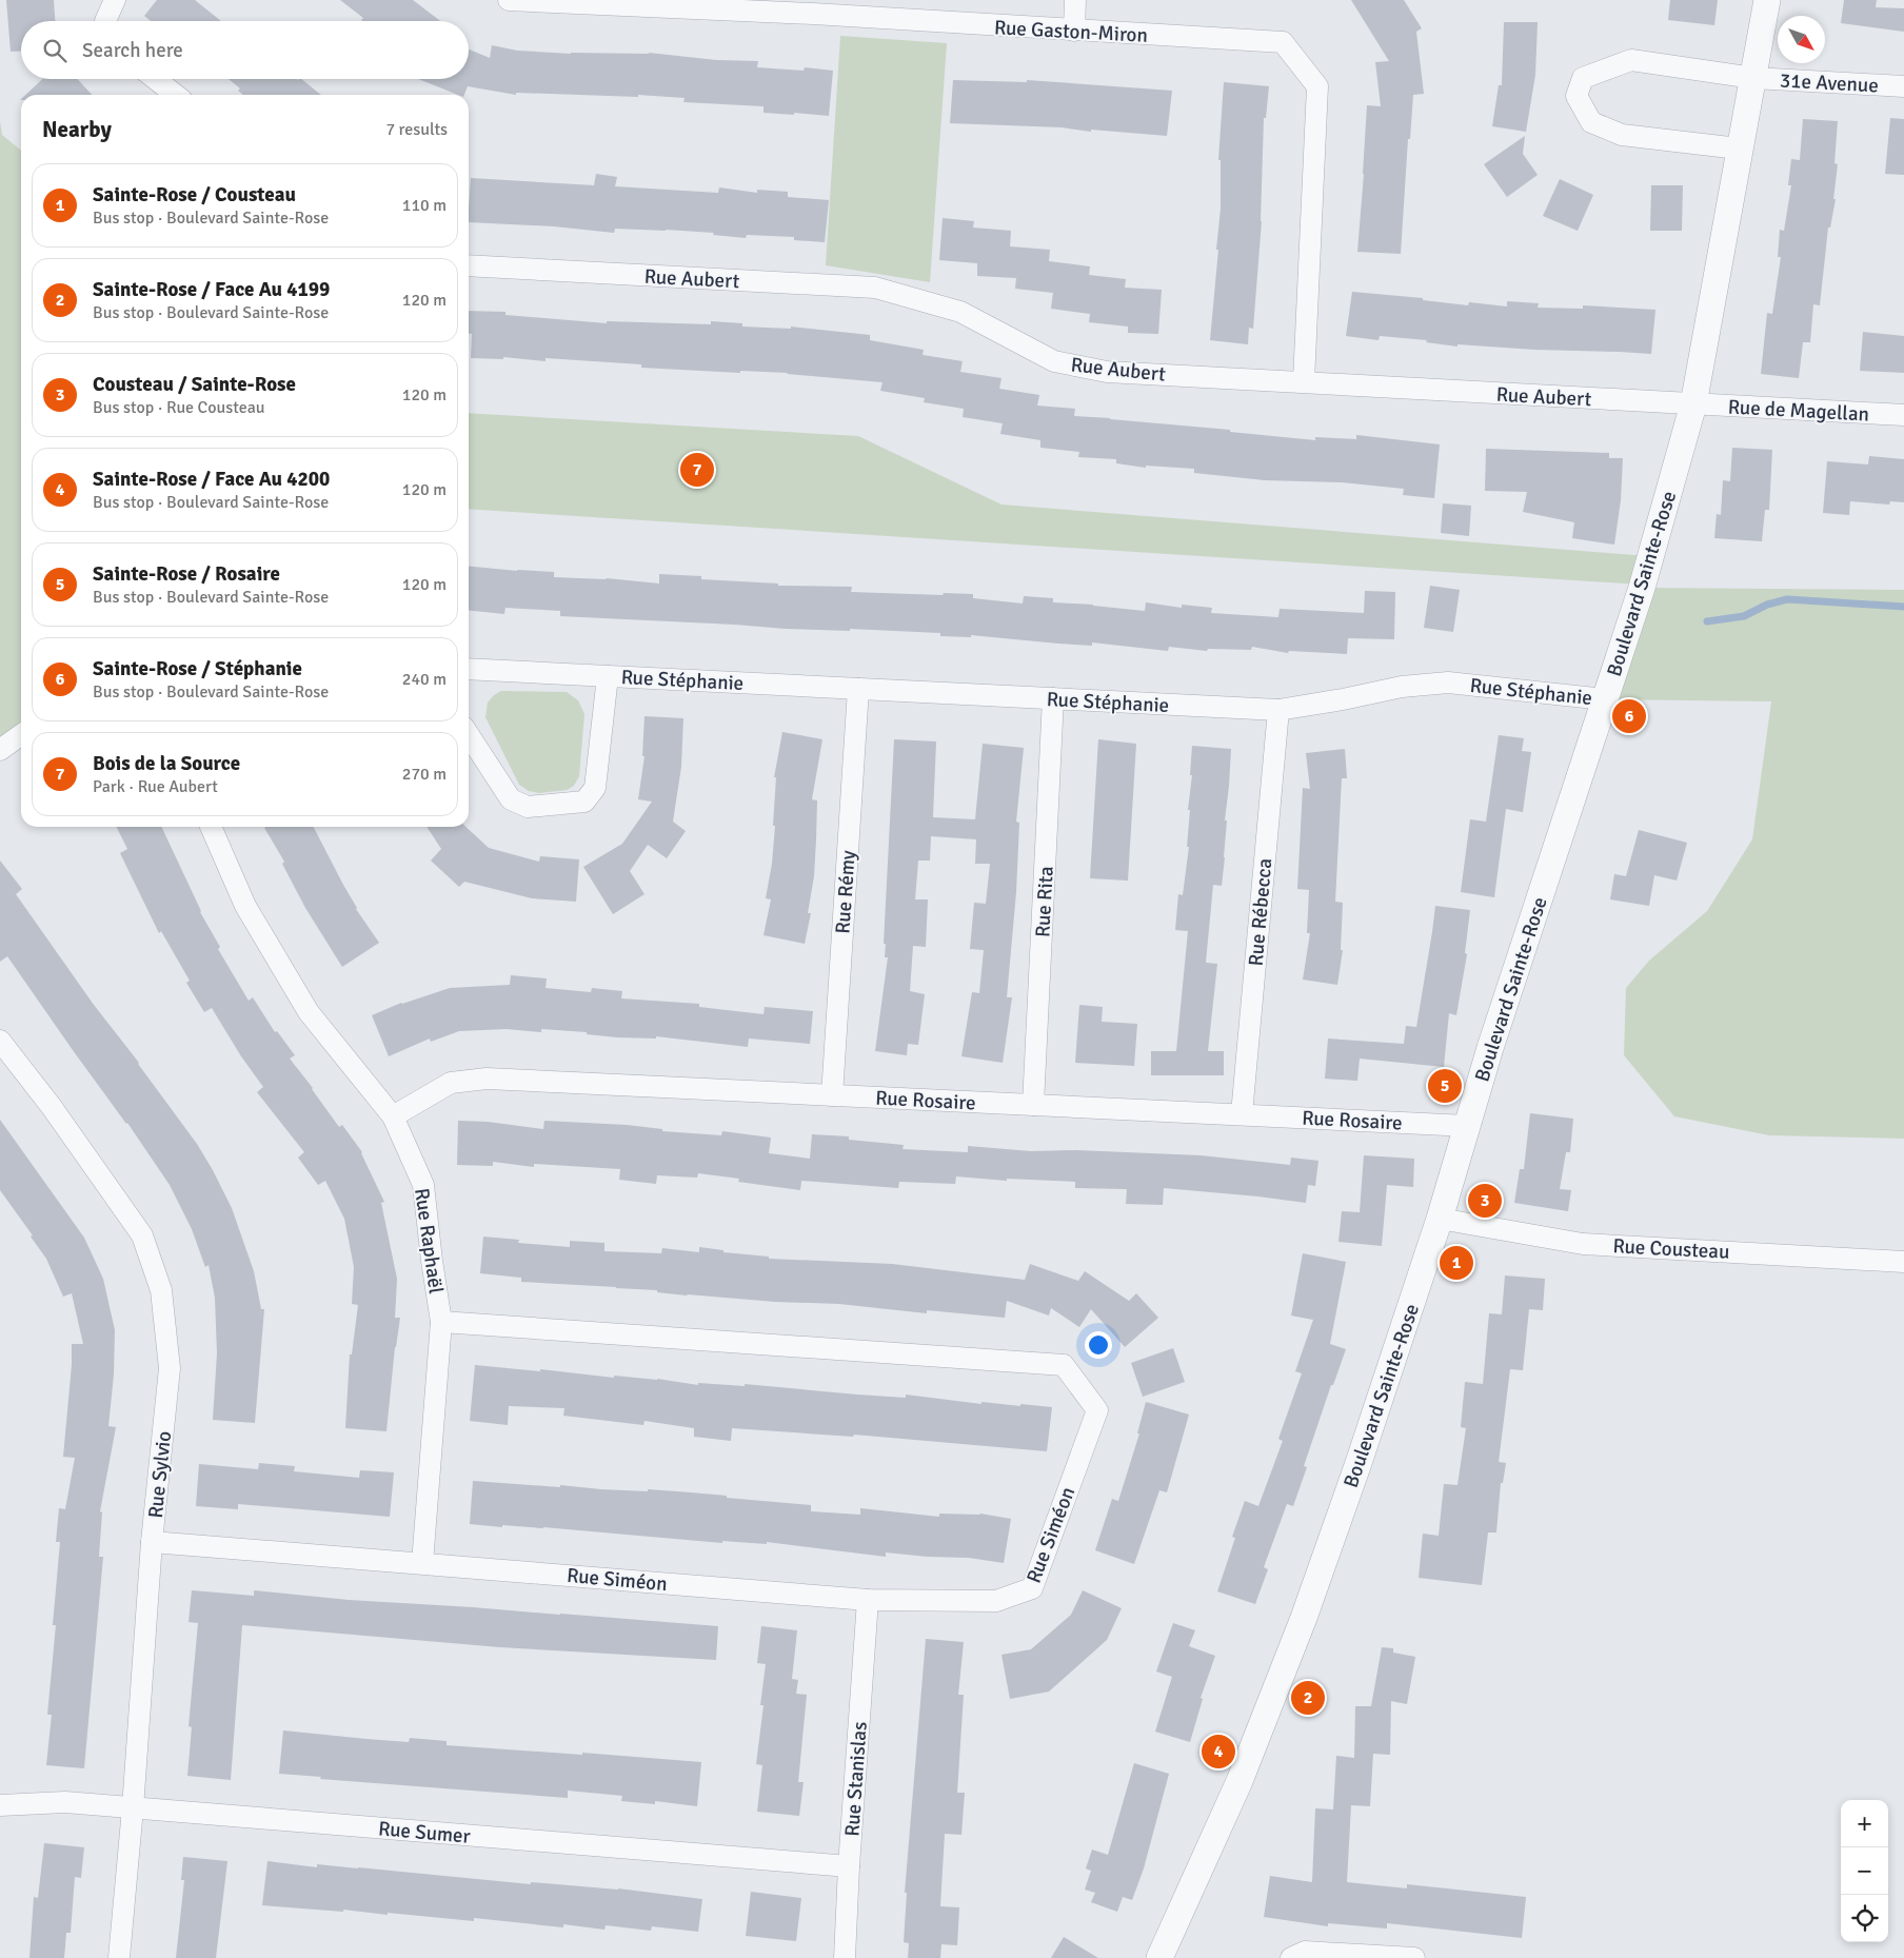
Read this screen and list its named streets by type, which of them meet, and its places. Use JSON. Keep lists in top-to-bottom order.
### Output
{
  "streets": {
    "street": [
      "Rue Gaston-Miron",
      "31e Avenue",
      "Rue Aubert",
      "Rue de Magellan",
      "Boulevard Sainte-Rose",
      "Rue Stéphanie",
      "Rue Rémy",
      "Rue Rita",
      "Rue Rébecca",
      "Rue Rosaire",
      "Rue Raphaël",
      "Rue Cousteau",
      "Rue Sylvio",
      "Rue Siméon",
      "Rue Stanislas",
      "Rue Sumer"
    ]
  },
  "crossings": [
    ["Rue Gaston-Miron", "Rue Aubert"],
    ["31e Avenue", "Boulevard Sainte-Rose"],
    ["Rue Aubert", "Rue de Magellan"],
    ["Rue Aubert", "Boulevard Sainte-Rose"],
    ["Rue de Magellan", "Boulevard Sainte-Rose"],
    ["Boulevard Sainte-Rose", "Rue Stéphanie"],
    ["Boulevard Sainte-Rose", "Rue Rosaire"],
    ["Boulevard Sainte-Rose", "Rue Cousteau"],
    ["Rue Stéphanie", "Rue Rémy"],
    ["Rue Stéphanie", "Rue Rita"],
    ["Rue Stéphanie", "Rue Rébecca"],
    ["Rue Rémy", "Rue Rosaire"],
    ["Rue Rita", "Rue Rosaire"],
    ["Rue Rébecca", "Rue Rosaire"],
    ["Rue Rosaire", "Rue Raphaël"],
    ["Rue Raphaël", "Rue Siméon"],
    ["Rue Sylvio", "Rue Siméon"],
    ["Rue Sylvio", "Rue Sumer"],
    ["Rue Siméon", "Rue Stanislas"],
    ["Rue Stanislas", "Rue Sumer"]
  ],
  "north": "bottom right",
  "page": {
    "search": "Search here",
    "heading": ["Nearby", "7 results"],
    "list": [
      {
        "mark": "1",
        "name": "Sainte-Rose / Cousteau",
        "note": "Bus stop · Boulevard Sainte-Rose",
        "value": "110 m"
      },
      {
        "mark": "2",
        "name": "Sainte-Rose / Face Au 4199",
        "note": "Bus stop · Boulevard Sainte-Rose",
        "value": "120 m"
      },
      {
        "mark": "3",
        "name": "Cousteau / Sainte-Rose",
        "note": "Bus stop · Rue Cousteau",
        "value": "120 m"
      },
      {
        "mark": "4",
        "name": "Sainte-Rose / Face Au 4200",
        "note": "Bus stop · Boulevard Sainte-Rose",
        "value": "120 m"
      },
      {
        "mark": "5",
        "name": "Sainte-Rose / Rosaire",
        "note": "Bus stop · Boulevard Sainte-Rose",
        "value": "120 m"
      },
      {
        "mark": "6",
        "name": "Sainte-Rose / Stéphanie",
        "note": "Bus stop · Boulevard Sainte-Rose",
        "value": "240 m"
      },
      {
        "mark": "7",
        "name": "Bois de la Source",
        "note": "Park · Rue Aubert",
        "value": "270 m"
      }
    ],
    "pins": [
      "7",
      "6",
      "5",
      "3",
      "1",
      "2",
      "4"
    ],
    "map_buttons": ["+", "−"]
  }
}
